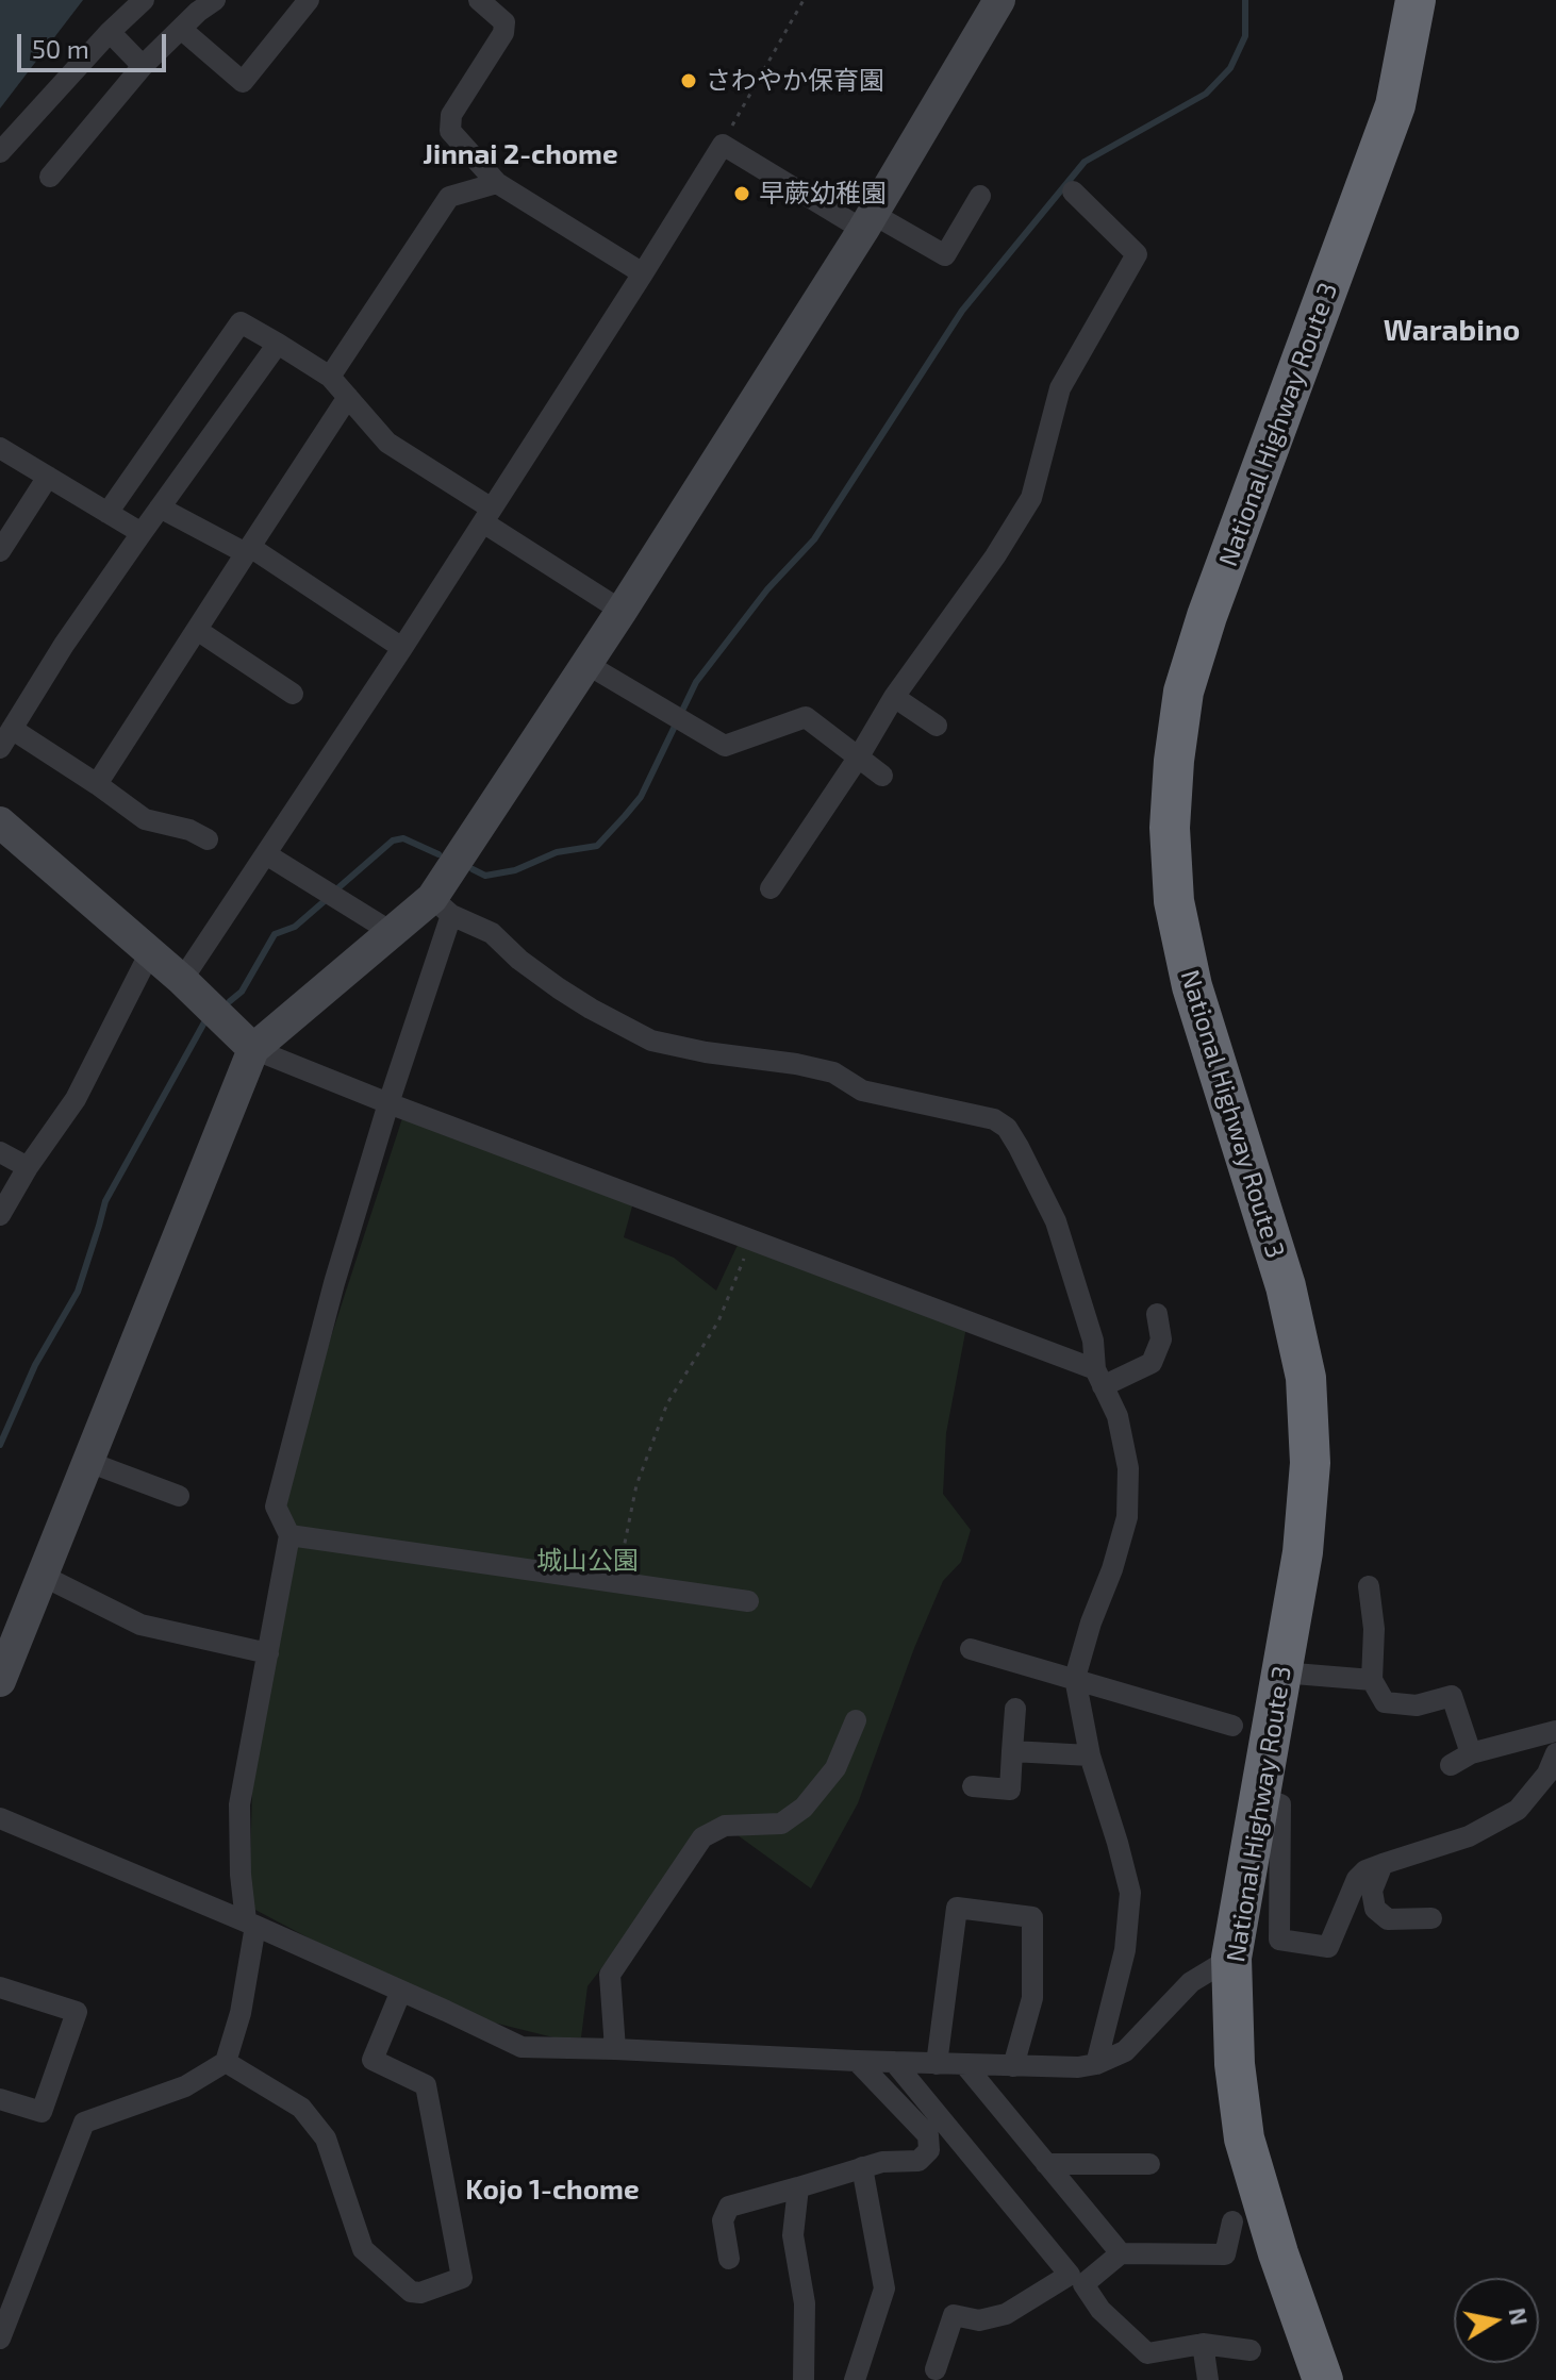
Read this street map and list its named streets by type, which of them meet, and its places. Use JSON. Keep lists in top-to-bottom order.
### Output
{
  "streets": {
    "highway": ["National Highway Route 3"]
  },
  "districts": ["Jinnai 2-chome", "Warabino", "Kojo 1-chome"],
  "parks": ["城山公園"],
  "places": ["さわやか保育園", "早蕨幼稚園"],
  "scale_bar": "50 m",
  "north": "right"
}
